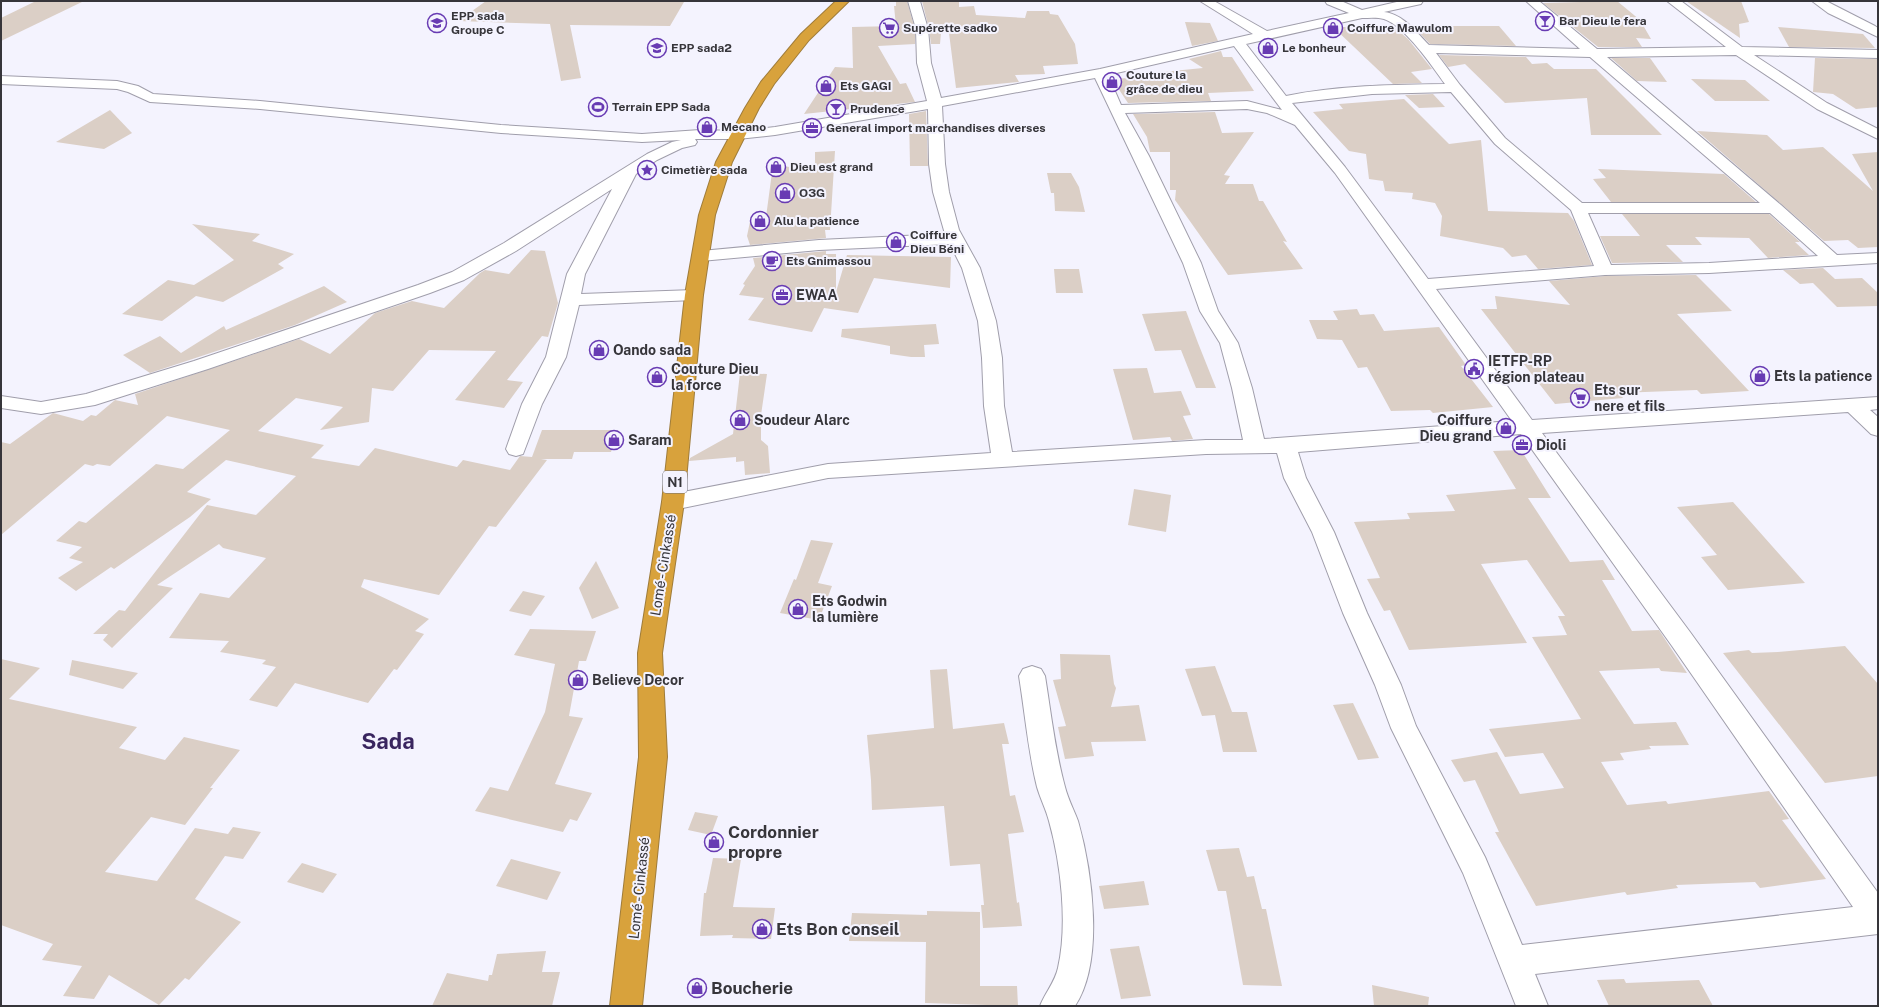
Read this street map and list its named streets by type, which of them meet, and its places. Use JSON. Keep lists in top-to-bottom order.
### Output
{
  "streets": {
    "highway": ["N1", "Lomé - Cinkassé"]
  },
  "districts": ["Sada"],
  "places": {
    "bar": ["Bar Dieu le fera", "Prudence"],
    "school or university": ["EPP sada Groupe C", "EPP sada2"],
    "supermarket": ["Supérette sadko", "Ets sur nere et fils"],
    "shop": [
      "Coiffure Mawulom",
      "Le bonheur",
      "Couture la grâce de dieu",
      "Ets GAGI",
      "Mecano",
      "Dieu est grand",
      "O3G",
      "Alu la patience",
      "Coiffure Dieu Béni",
      "Oando sada",
      "Ets la patience",
      "Couture Dieu la force",
      "Soudeur Alarc",
      "Coiffure Dieu grand",
      "Saram",
      "Ets Godwin la lumière",
      "Believe Decor",
      "Cordonnier propre",
      "Ets Bon conseil",
      "Boucherie"
    ],
    "sports": ["Terrain EPP Sada"],
    "office": ["General import marchandises diverses", "EWAA", "Dioli"],
    "place": ["Cimetière sada"],
    "cafe": ["Ets Gnimassou"],
    "public building": ["IETFP-RP région plateau"]
  }
}
